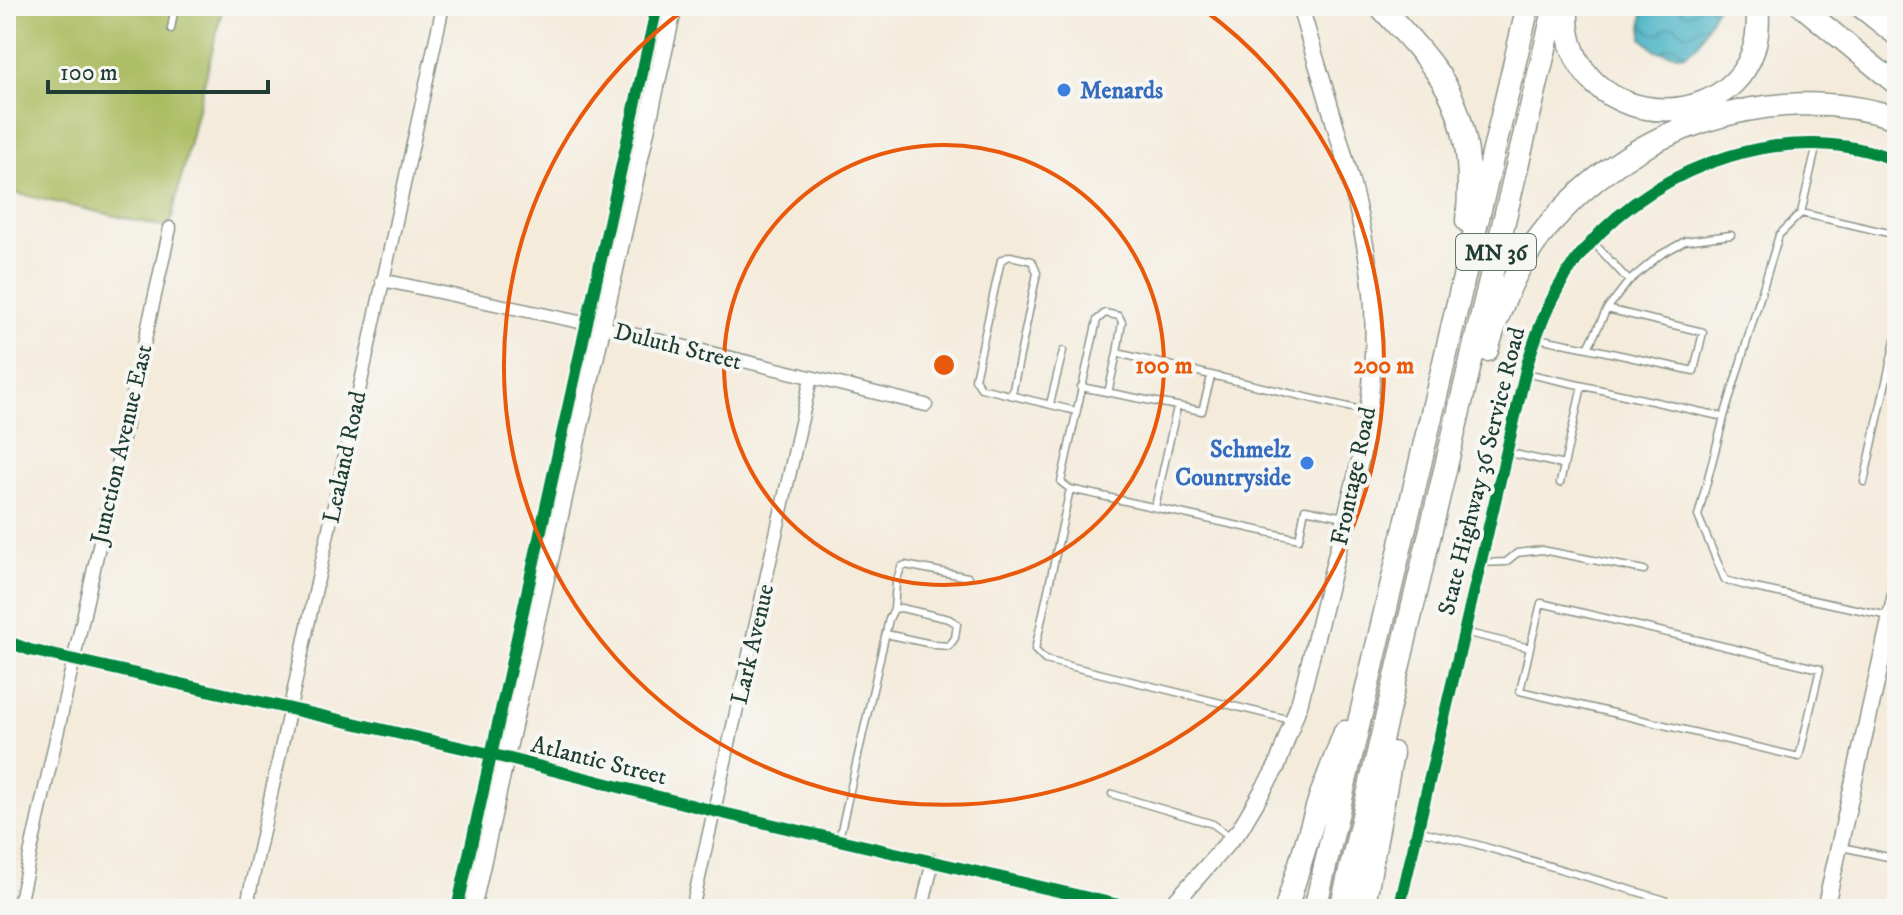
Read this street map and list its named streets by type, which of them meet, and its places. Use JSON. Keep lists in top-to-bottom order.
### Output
{
  "streets": {
    "highway": ["MN 36"],
    "street": [
      "Duluth Street",
      "Junction Avenue East",
      "Lealand Road",
      "State Highway 36 Service Road",
      "Frontage Road",
      "Lark Avenue",
      "Atlantic Street"
    ]
  },
  "crossings": [
    ["Duluth Street", "Lealand Road"],
    ["Duluth Street", "Lark Avenue"],
    ["Junction Avenue East", "Atlantic Street"],
    ["Lealand Road", "Atlantic Street"],
    ["Lark Avenue", "Atlantic Street"]
  ],
  "places": ["Menards", "Schmelz Countryside"],
  "scale_bar": "100 m",
  "rings": ["100 m", "200 m"]
}
